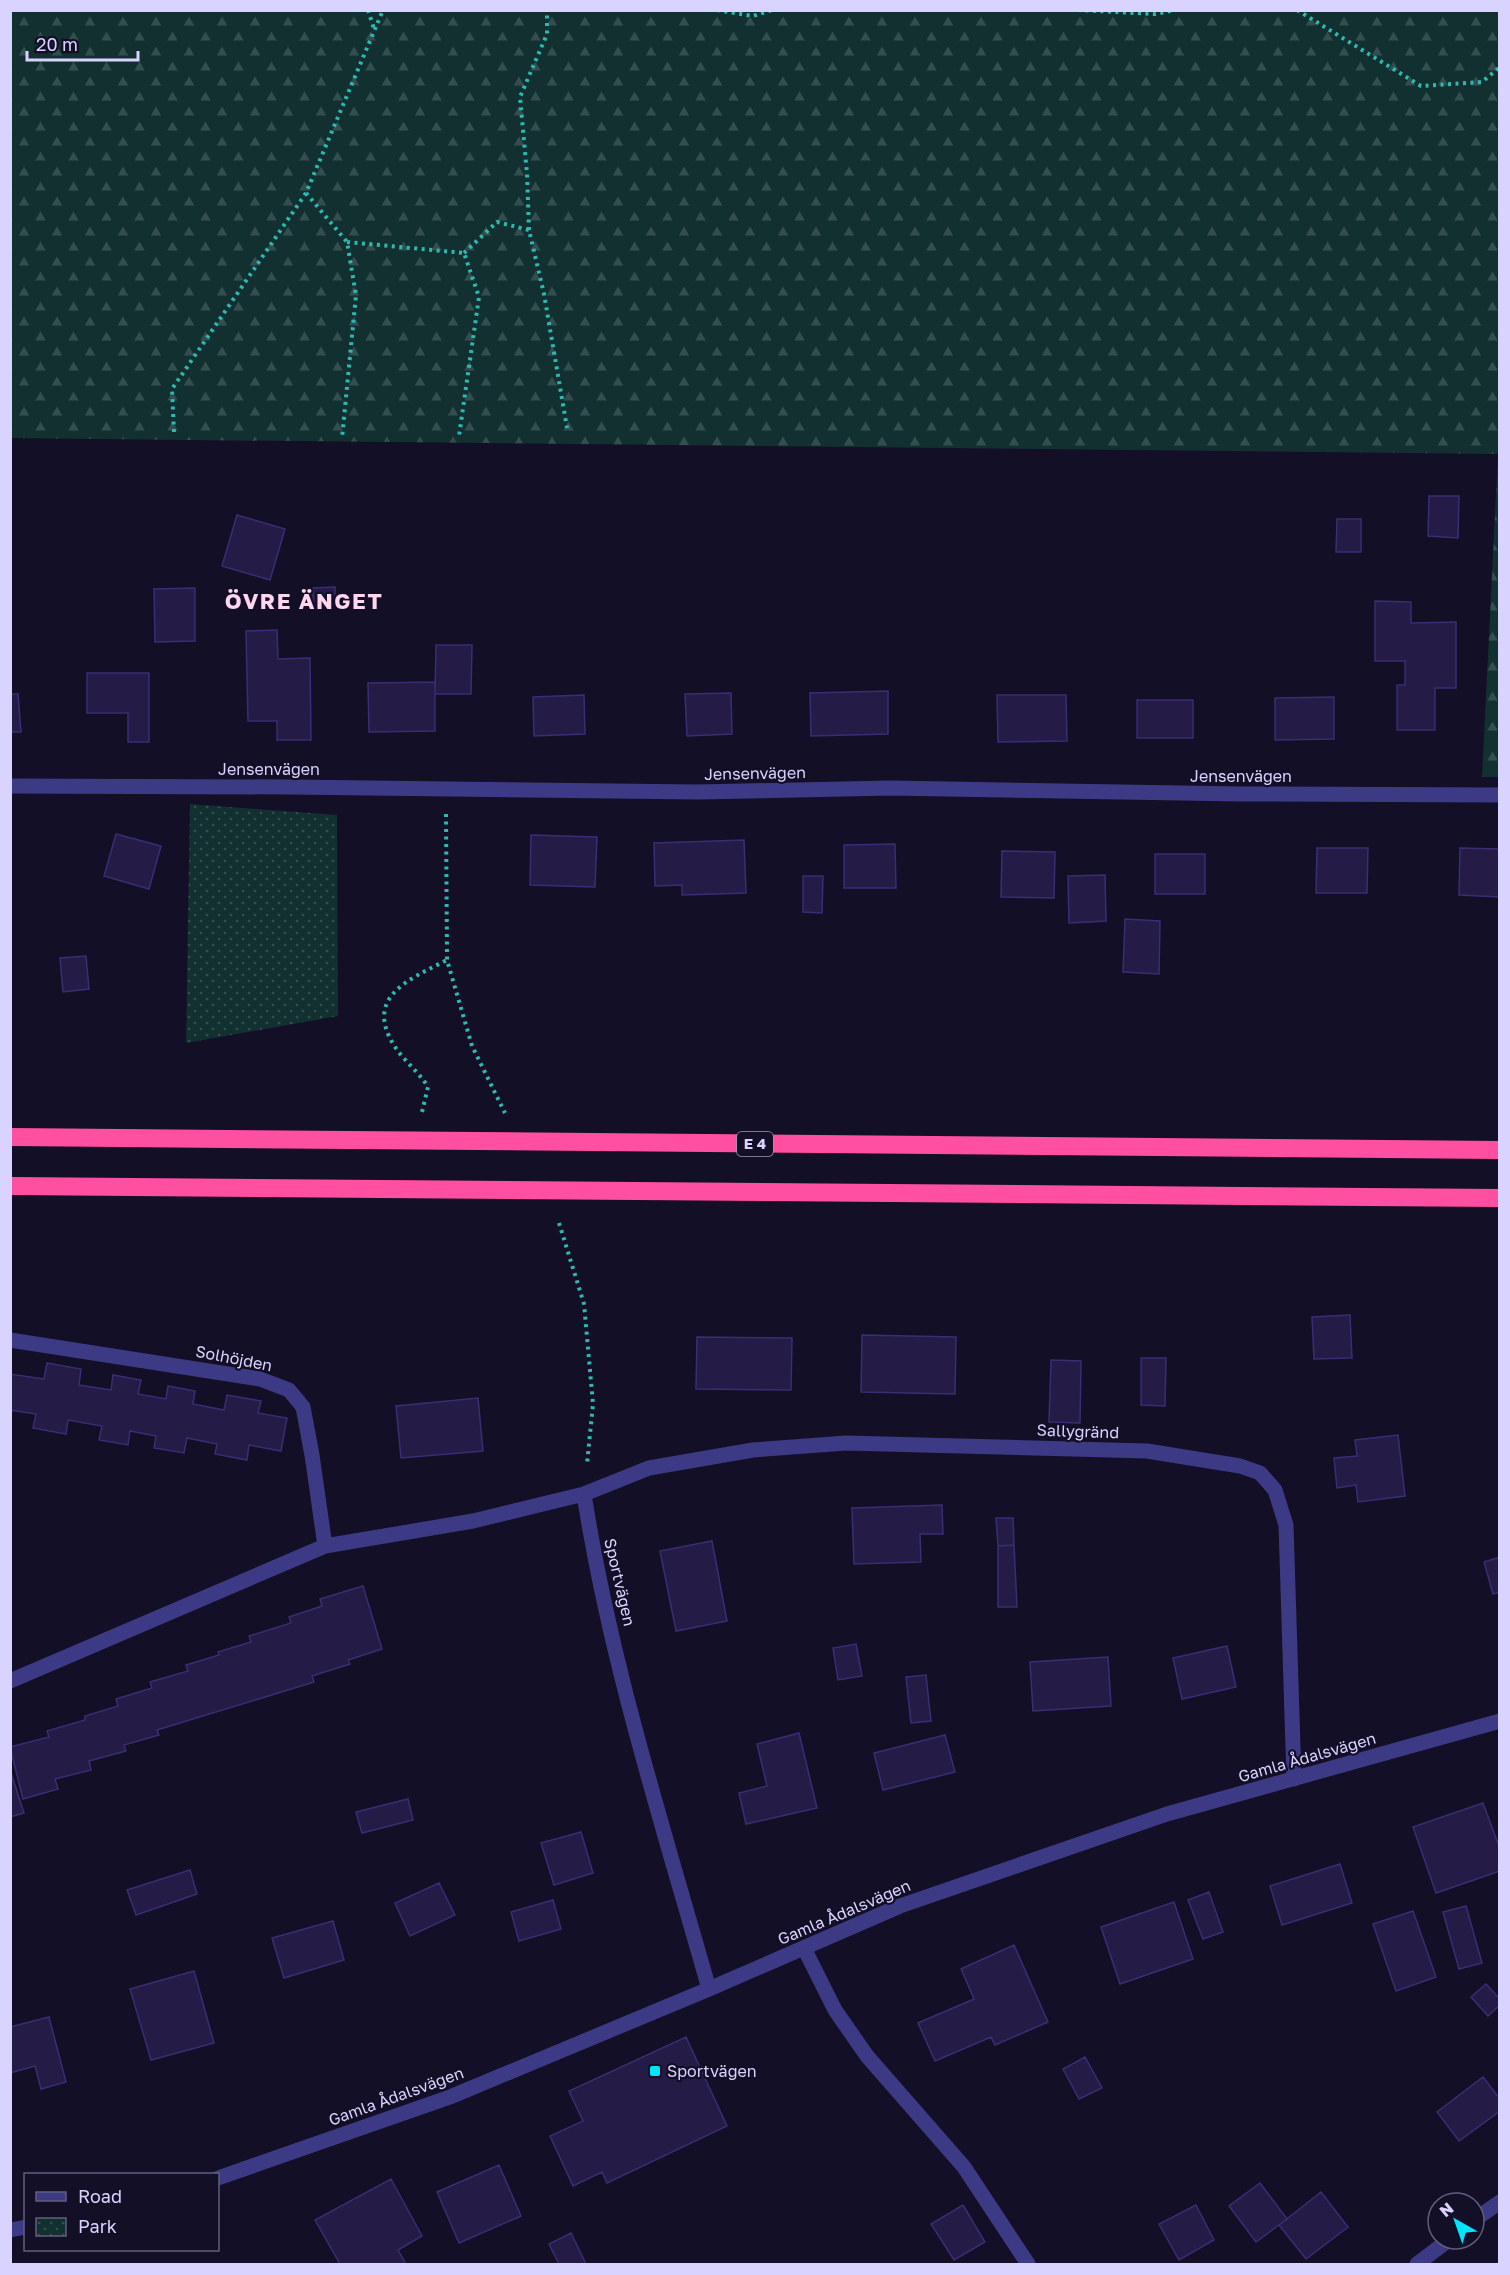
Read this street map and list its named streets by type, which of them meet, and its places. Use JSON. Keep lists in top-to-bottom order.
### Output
{
  "streets": {
    "highway": ["E 4"],
    "street": [
      "Jensenvägen",
      "Solhöjden",
      "Sallygränd",
      "Sportvägen",
      "Gamla Ådalsvägen"
    ]
  },
  "crossings": [
    ["Sallygränd", "Sportvägen"],
    ["Sallygränd", "Gamla Ådalsvägen"],
    ["Sportvägen", "Gamla Ådalsvägen"]
  ],
  "districts": ["ÖVRE ÄNGET"],
  "places": {
    "transit": ["Sportvägen"]
  },
  "legend": ["Road", "Park"],
  "scale_bar": "20 m",
  "north": "top left"
}
